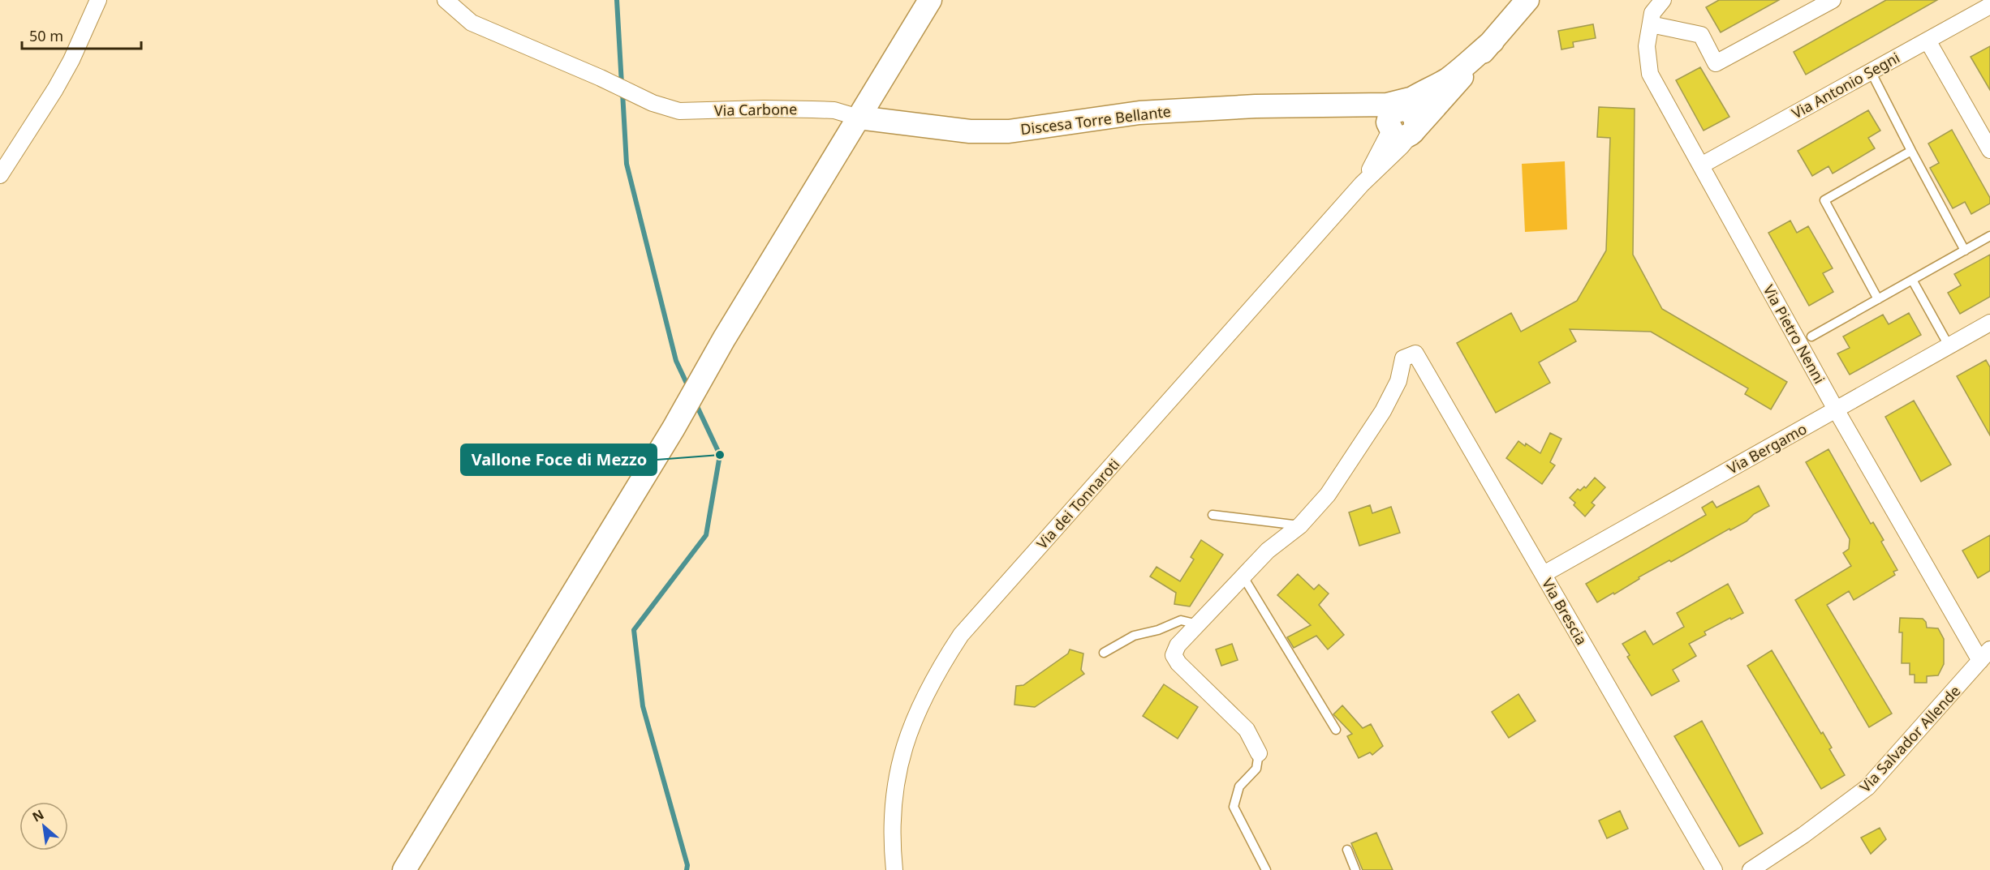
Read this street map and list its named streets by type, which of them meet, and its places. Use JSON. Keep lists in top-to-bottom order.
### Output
{
  "streets": {
    "main road": ["Discesa Torre Bellante"],
    "street": [
      "Via Antonio Segni",
      "Via Carbone",
      "Via Pietro Nenni",
      "Via Bergamo",
      "Via dei Tonnaroti",
      "Via Brescia",
      "Via Salvador Allende"
    ]
  },
  "crossings": [
    ["Via Antonio Segni", "Via Pietro Nenni"],
    ["Via Carbone", "Discesa Torre Bellante"],
    ["Via Pietro Nenni", "Via Bergamo"],
    ["Via Pietro Nenni", "Via Salvador Allende"],
    ["Via Bergamo", "Via Brescia"]
  ],
  "places": ["Vallone Foce di Mezzo"],
  "scale_bar": "50 m",
  "north": "top left"
}
